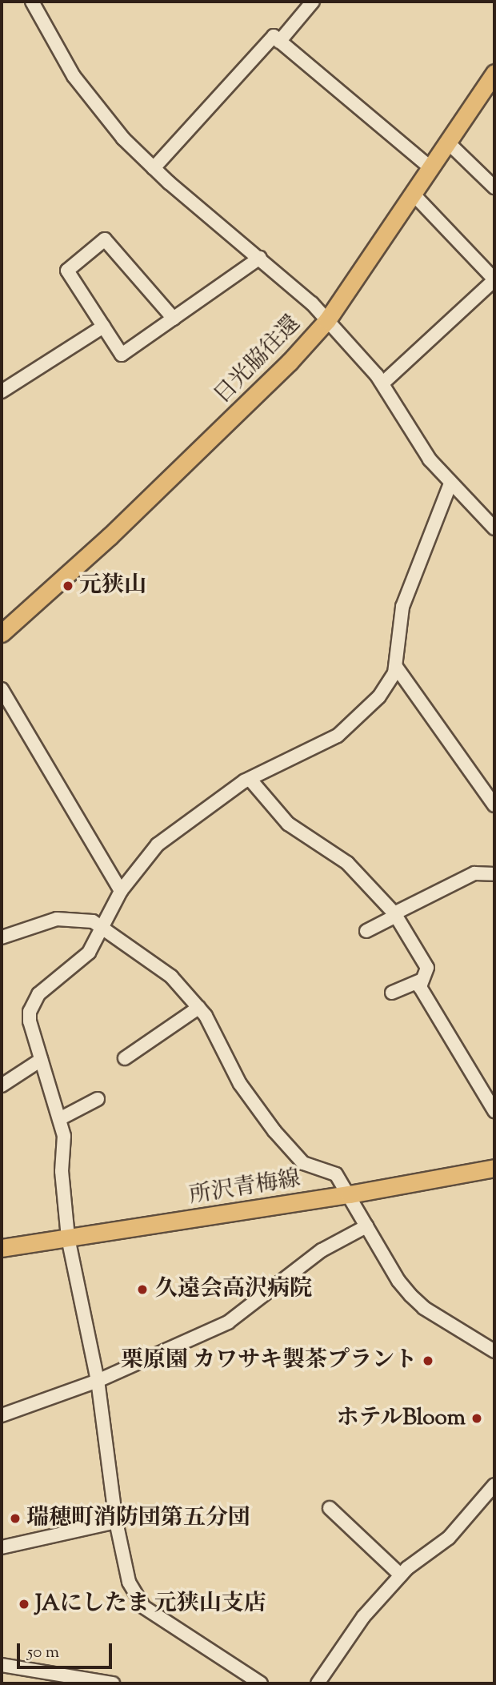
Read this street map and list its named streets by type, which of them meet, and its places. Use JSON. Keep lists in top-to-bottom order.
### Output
{
  "streets": {
    "main road": ["日光脇往還", "所沢青梅線"]
  },
  "places": [
    "元狭山",
    "久遠会高沢病院",
    "栗原園 カワサキ製茶プラント",
    "ホテルBloom",
    "瑞穂町消防団第五分団",
    "JAにしたま 元狭山支店"
  ],
  "scale_bar": "50 m"
}
